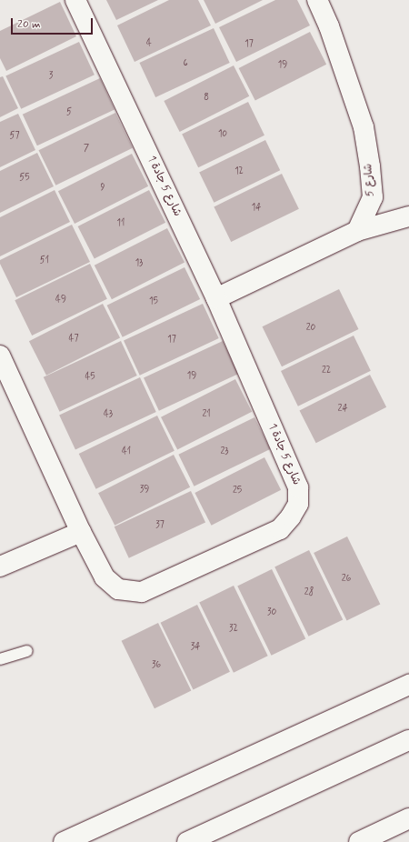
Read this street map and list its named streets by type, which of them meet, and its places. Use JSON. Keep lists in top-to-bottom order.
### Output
{
  "streets": {
    "street": ["شارع 5", "شارع 5 جادة 1"]
  },
  "house_numbers": [
    "4",
    "17",
    "6",
    "19",
    "3",
    "8",
    "5",
    "10",
    "57",
    "7",
    "12",
    "55",
    "9",
    "14",
    "11",
    "51",
    "13",
    "49",
    "15",
    "20",
    "47",
    "17",
    "22",
    "19",
    "45",
    "24",
    "43",
    "21",
    "41",
    "23",
    "39",
    "25",
    "37",
    "26",
    "28",
    "30",
    "32",
    "34",
    "36"
  ],
  "scale_bar": "20 m"
}
